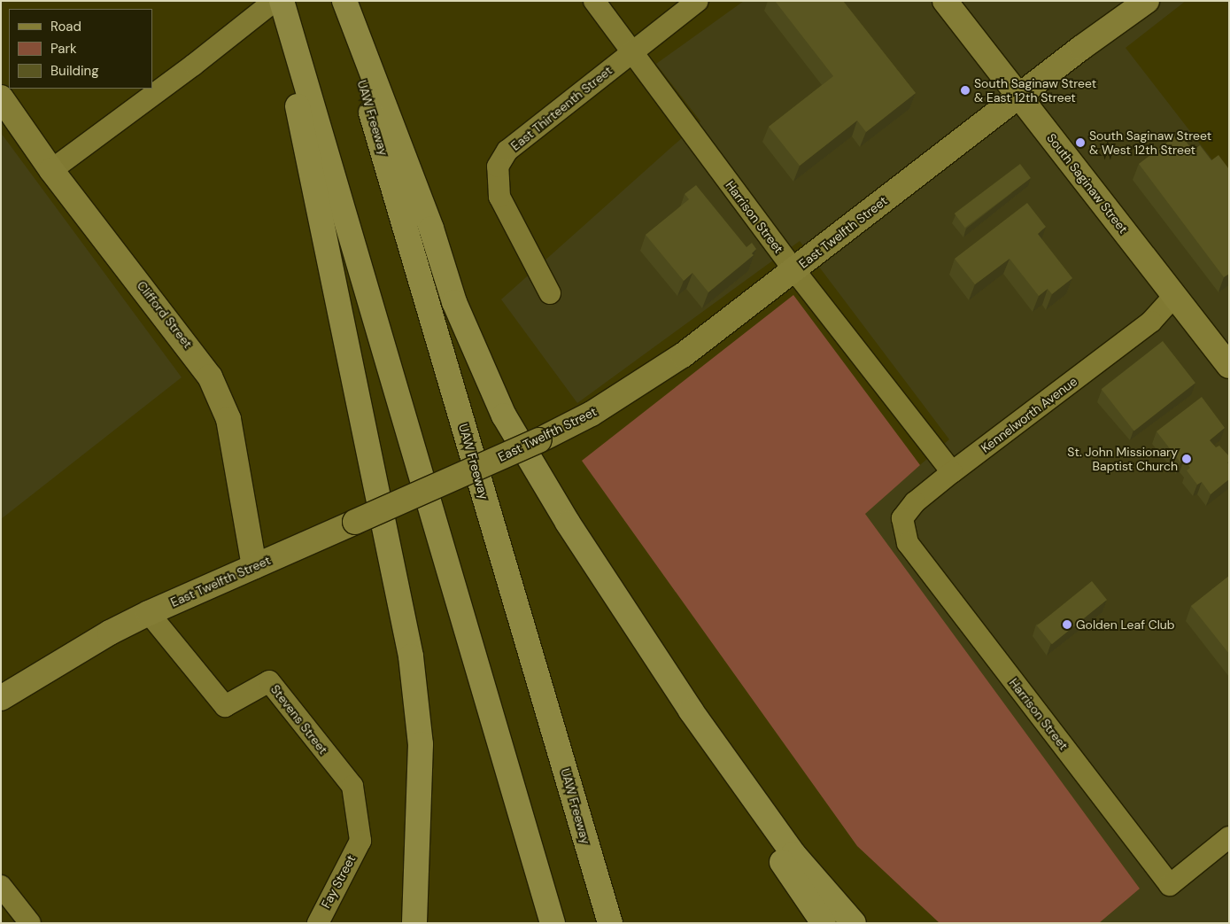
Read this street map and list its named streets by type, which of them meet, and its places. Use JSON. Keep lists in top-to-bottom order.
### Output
{
  "streets": {
    "highway": ["UAW Freeway"],
    "street": [
      "East Thirteenth Street",
      "South Saginaw Street",
      "Harrison Street",
      "East Twelfth Street",
      "Clifford Street",
      "Kennelworth Avenue",
      "Stevens Street",
      "Fay Street"
    ]
  },
  "crossings": [
    ["East Thirteenth Street", "Harrison Street"],
    ["South Saginaw Street", "East Twelfth Street"],
    ["South Saginaw Street", "Kennelworth Avenue"],
    ["Harrison Street", "East Twelfth Street"],
    ["Harrison Street", "Kennelworth Avenue"],
    ["East Twelfth Street", "Clifford Street"],
    ["East Twelfth Street", "Stevens Street"],
    ["Stevens Street", "Fay Street"]
  ],
  "places": [
    "South Saginaw Street & East 12th Street",
    "South Saginaw Street & West 12th Street",
    "St. John Missionary Baptist Church",
    "Golden Leaf Club"
  ],
  "legend": ["Road", "Park", "Building"]
}
